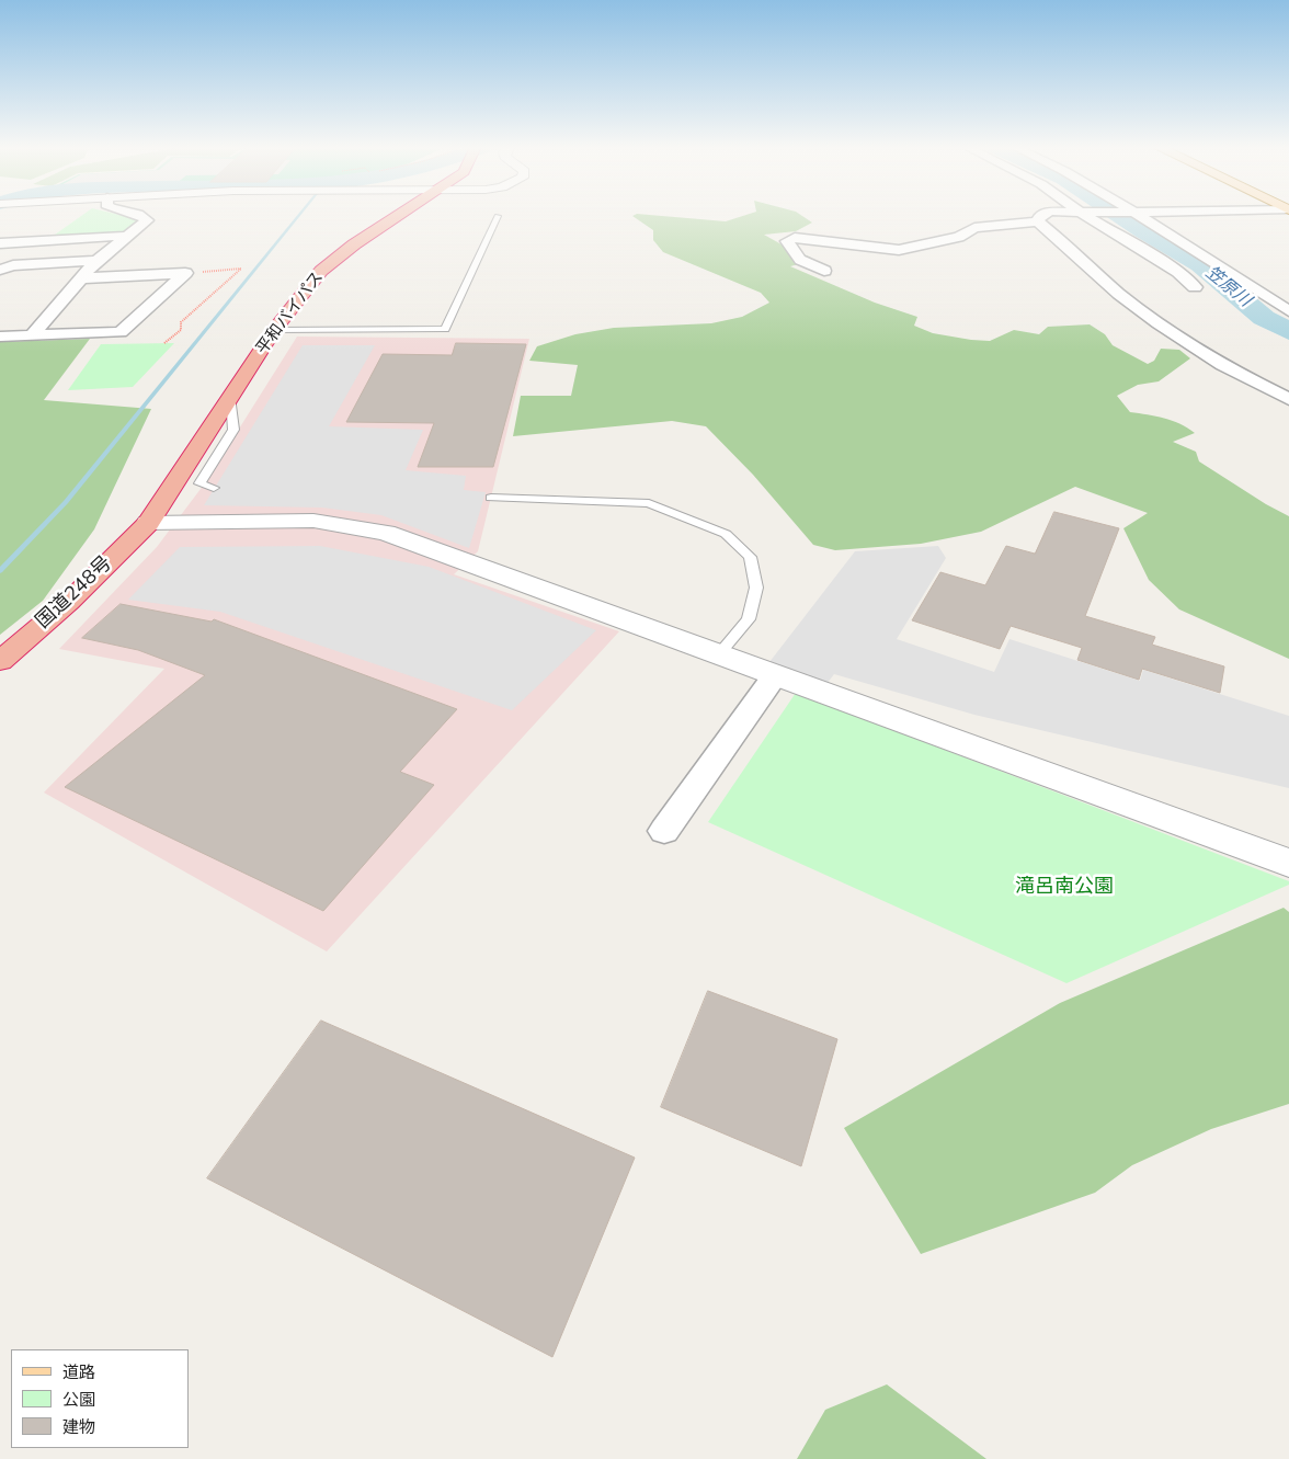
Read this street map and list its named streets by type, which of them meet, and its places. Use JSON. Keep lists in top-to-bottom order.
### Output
{
  "streets": {
    "highway": ["平和バイパス", "国道248号"]
  },
  "crossings": [
    ["平和バイパス", "国道248号"]
  ],
  "water": ["笠原川"],
  "parks": ["滝呂南公園"],
  "legend": ["道路", "公園", "建物"]
}
